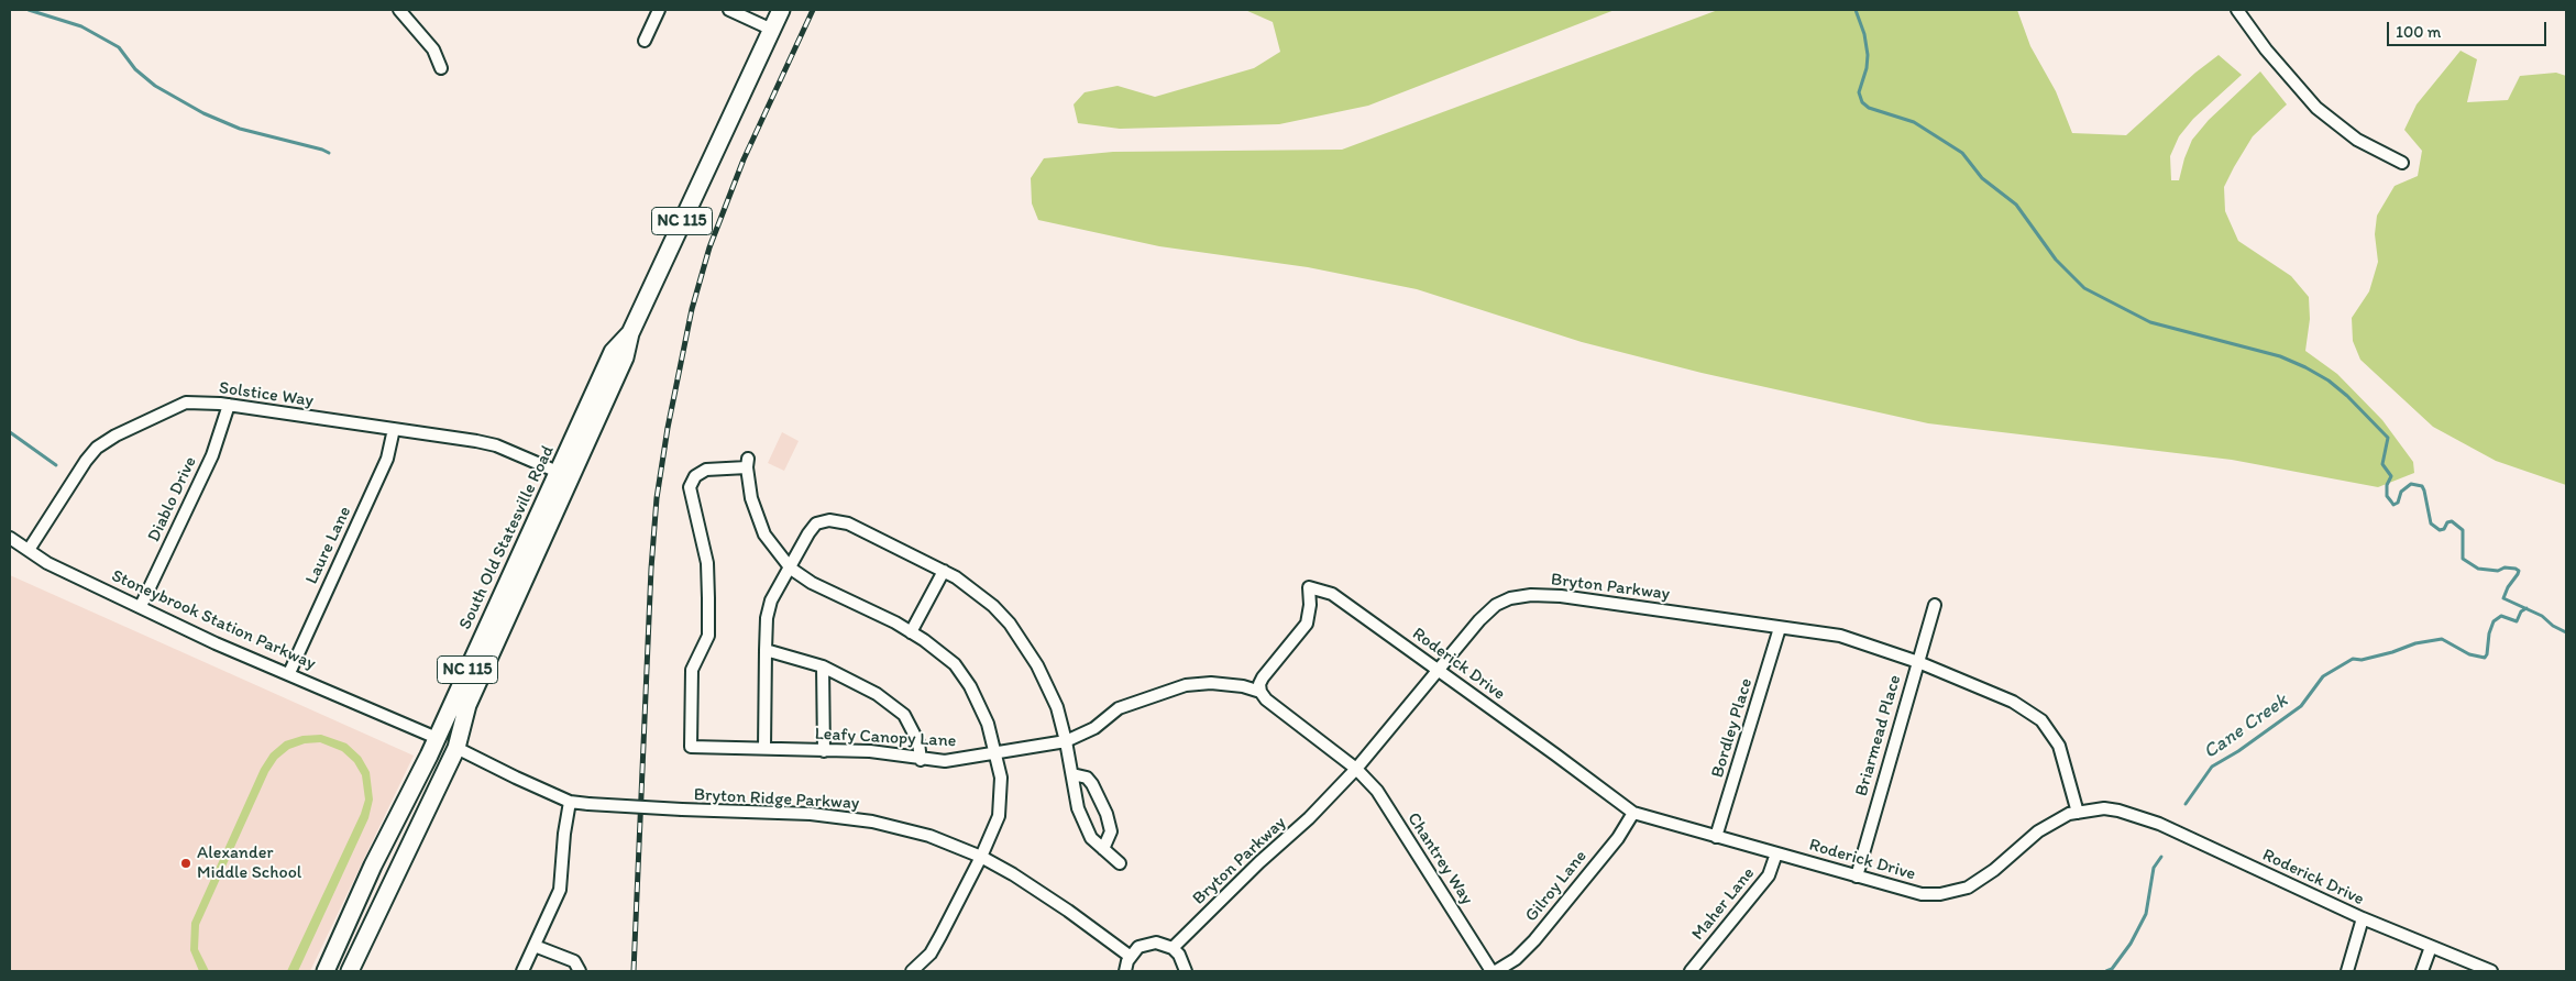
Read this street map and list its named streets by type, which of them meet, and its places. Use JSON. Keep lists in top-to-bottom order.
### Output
{
  "streets": {
    "main road": ["NC 115", "South Old Statesville Road"],
    "street": [
      "Solstice Way",
      "Diablo Drive",
      "Laure Lane",
      "Bryton Parkway",
      "Stoneybrook Station Parkway",
      "Roderick Drive",
      "Bordley Place",
      "Briarmead Place",
      "Leafy Canopy Lane",
      "Bryton Ridge Parkway",
      "Chantrey Way",
      "Gilroy Lane",
      "Maher Lane"
    ]
  },
  "crossings": [
    ["Solstice Way", "Diablo Drive"],
    ["Solstice Way", "South Old Statesville Road"],
    ["Solstice Way", "Laure Lane"],
    ["Solstice Way", "Stoneybrook Station Parkway"],
    ["Diablo Drive", "Stoneybrook Station Parkway"],
    ["South Old Statesville Road", "Stoneybrook Station Parkway"],
    ["South Old Statesville Road", "Bryton Ridge Parkway"],
    ["Laure Lane", "Stoneybrook Station Parkway"],
    ["Bryton Parkway", "Roderick Drive"],
    ["Bryton Parkway", "Bordley Place"],
    ["Bryton Parkway", "Briarmead Place"],
    ["Bryton Parkway", "Chantrey Way"],
    ["Roderick Drive", "Bordley Place"],
    ["Roderick Drive", "Briarmead Place"],
    ["Roderick Drive", "Leafy Canopy Lane"],
    ["Roderick Drive", "Chantrey Way"],
    ["Roderick Drive", "Gilroy Lane"],
    ["Roderick Drive", "Maher Lane"],
    ["Leafy Canopy Lane", "Chantrey Way"],
    ["Chantrey Way", "Gilroy Lane"]
  ],
  "water": ["Cane Creek"],
  "places": ["Alexander Middle School"],
  "scale_bar": "100 m"
}
